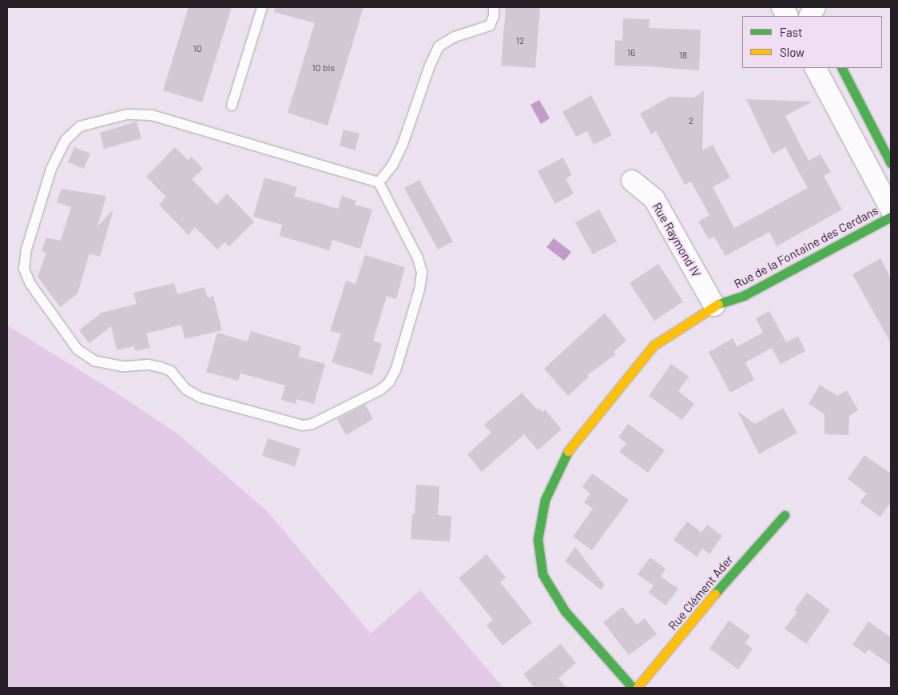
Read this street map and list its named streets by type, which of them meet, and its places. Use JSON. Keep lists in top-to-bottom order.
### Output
{
  "streets": {
    "street": ["Rue Raymond IV", "Rue de la Fontaine des Cerdans", "Rue Clément Ader"]
  },
  "crossings": [
    ["Rue Raymond IV", "Rue de la Fontaine des Cerdans"]
  ],
  "house_numbers": [
    "12",
    "10",
    "16",
    "18",
    "10 bis",
    "2"
  ],
  "legend": ["Fast", "Slow"]
}
